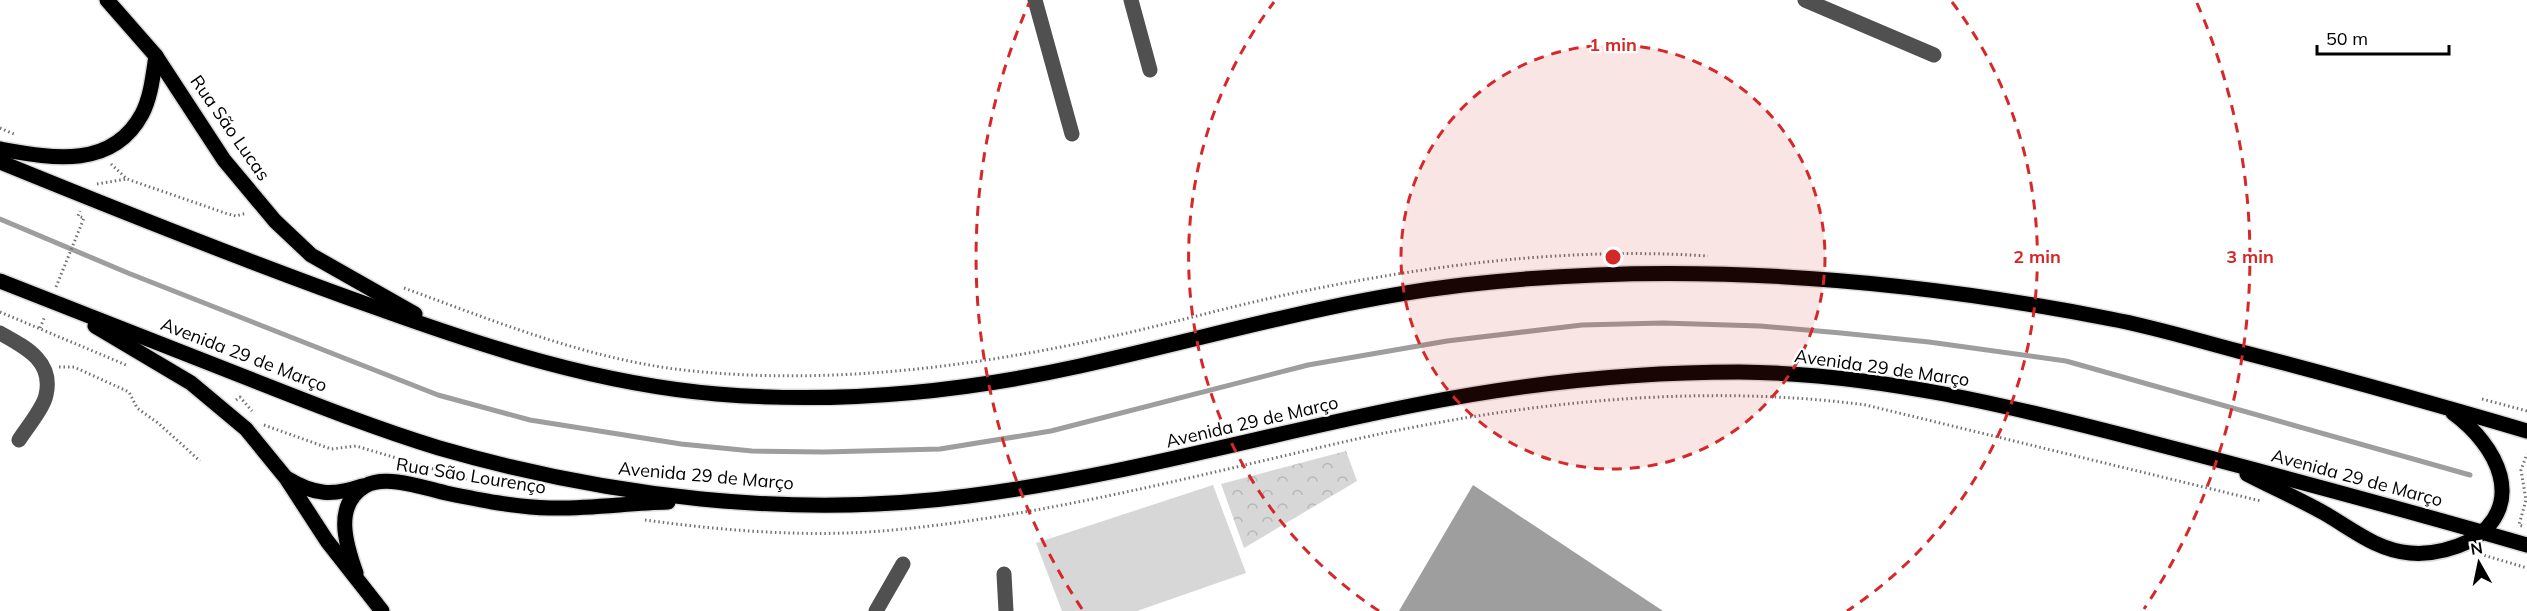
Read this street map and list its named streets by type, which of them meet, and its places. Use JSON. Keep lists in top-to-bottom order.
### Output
{
  "streets": {
    "main road": ["Rua São Lucas", "Avenida 29 de Março", "Rua São Lourenço"]
  },
  "crossings": [
    ["Avenida 29 de Março", "Rua São Lourenço"]
  ],
  "scale_bar": "50 m",
  "north": "top",
  "rings": ["1 min", "2 min", "3 min"]
}
